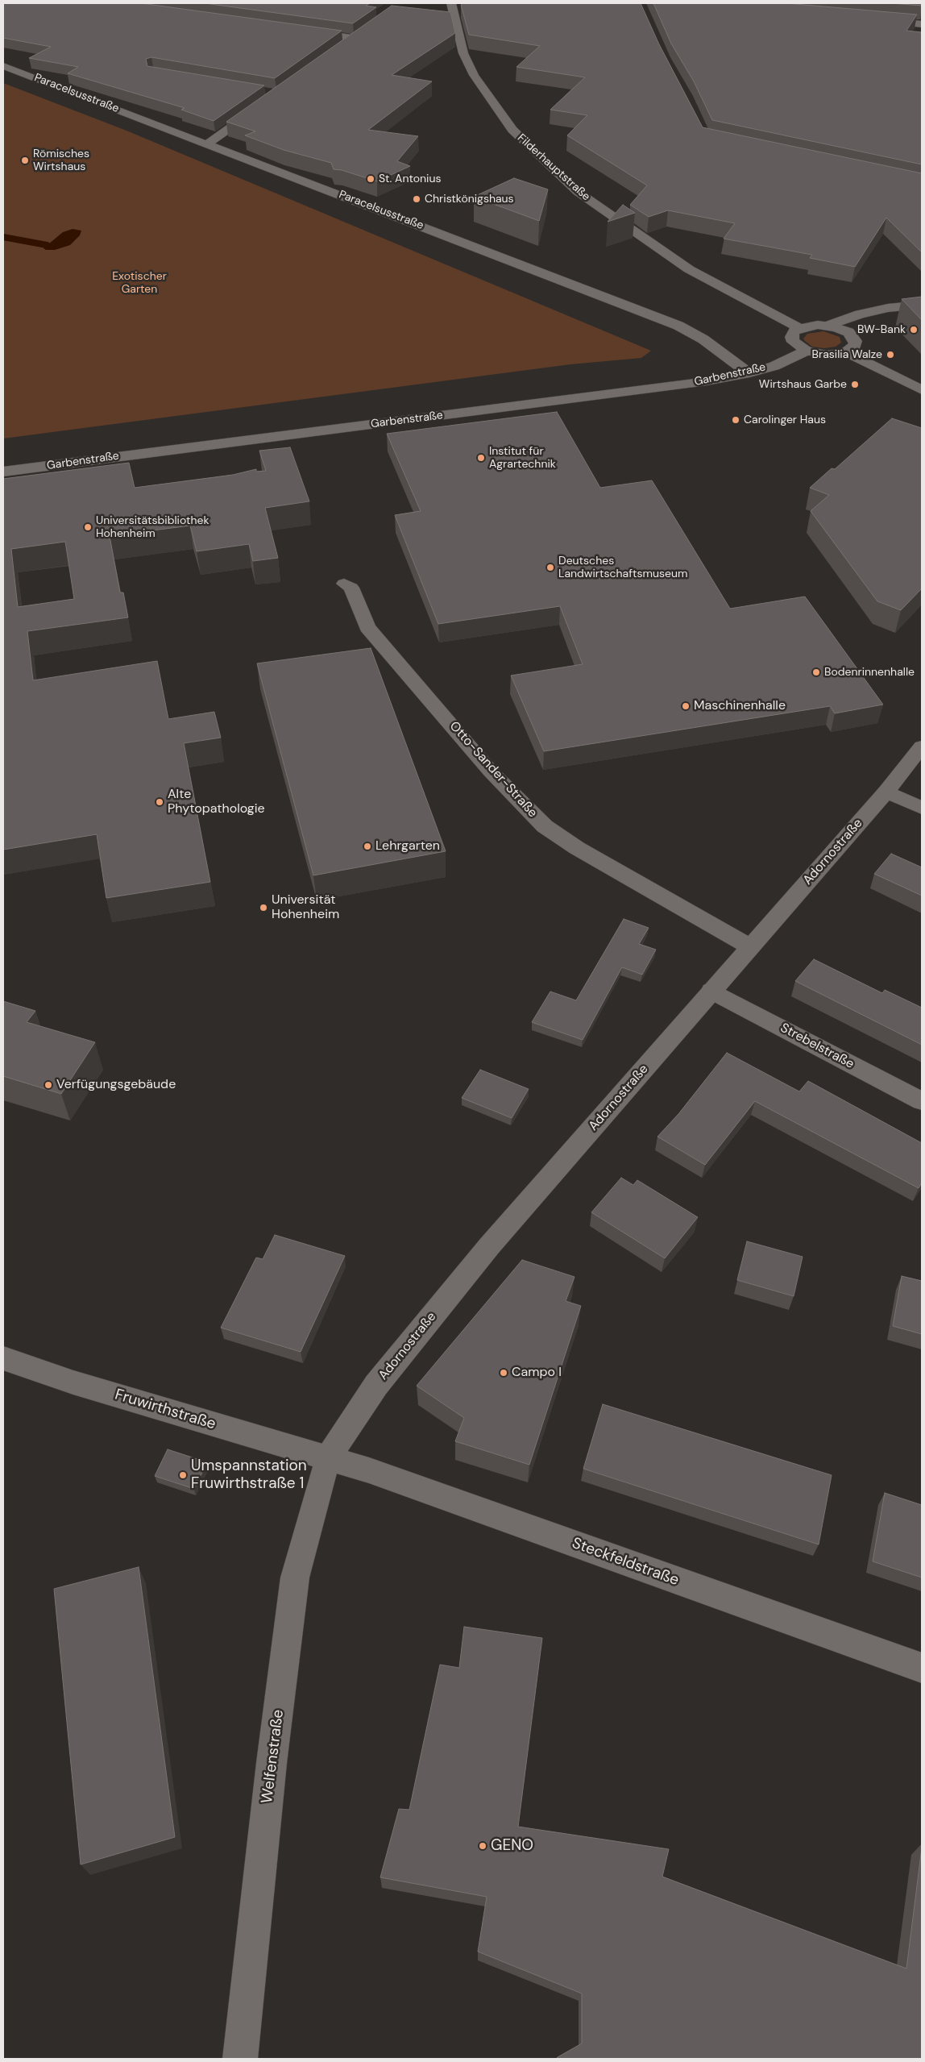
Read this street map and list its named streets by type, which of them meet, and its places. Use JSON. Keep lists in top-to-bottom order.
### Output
{
  "streets": {
    "street": [
      "Paracelsusstraße",
      "Filderhauptstraße",
      "Garbenstraße",
      "Otto-Sander-Straße",
      "Adornostraße",
      "Strebelstraße",
      "Fruwirthstraße",
      "Steckfeldstraße",
      "Welfenstraße"
    ]
  },
  "crossings": [
    ["Paracelsusstraße", "Garbenstraße"],
    ["Otto-Sander-Straße", "Adornostraße"],
    ["Adornostraße", "Strebelstraße"],
    ["Adornostraße", "Fruwirthstraße"],
    ["Adornostraße", "Steckfeldstraße"],
    ["Adornostraße", "Welfenstraße"],
    ["Fruwirthstraße", "Steckfeldstraße"],
    ["Fruwirthstraße", "Welfenstraße"],
    ["Steckfeldstraße", "Welfenstraße"]
  ],
  "parks": ["Exotischer Garten"],
  "places": [
    "Römisches Wirtshaus",
    "St. Antonius",
    "Christkönigshaus",
    "BW-Bank",
    "Brasilia Walze",
    "Wirtshaus Garbe",
    "Carolinger Haus",
    "Institut für Agrartechnik",
    "Universitätsbibliothek Hohenheim",
    "Deutsches Landwirtschaftsmuseum",
    "Bodenrinnenhalle",
    "Maschinenhalle",
    "Alte Phytopathologie",
    "Lehrgarten",
    "Universität Hohenheim",
    "Verfügungsgebäude",
    "Campo I",
    "Umspannstation Fruwirthstraße 1",
    "GENO"
  ]
}
